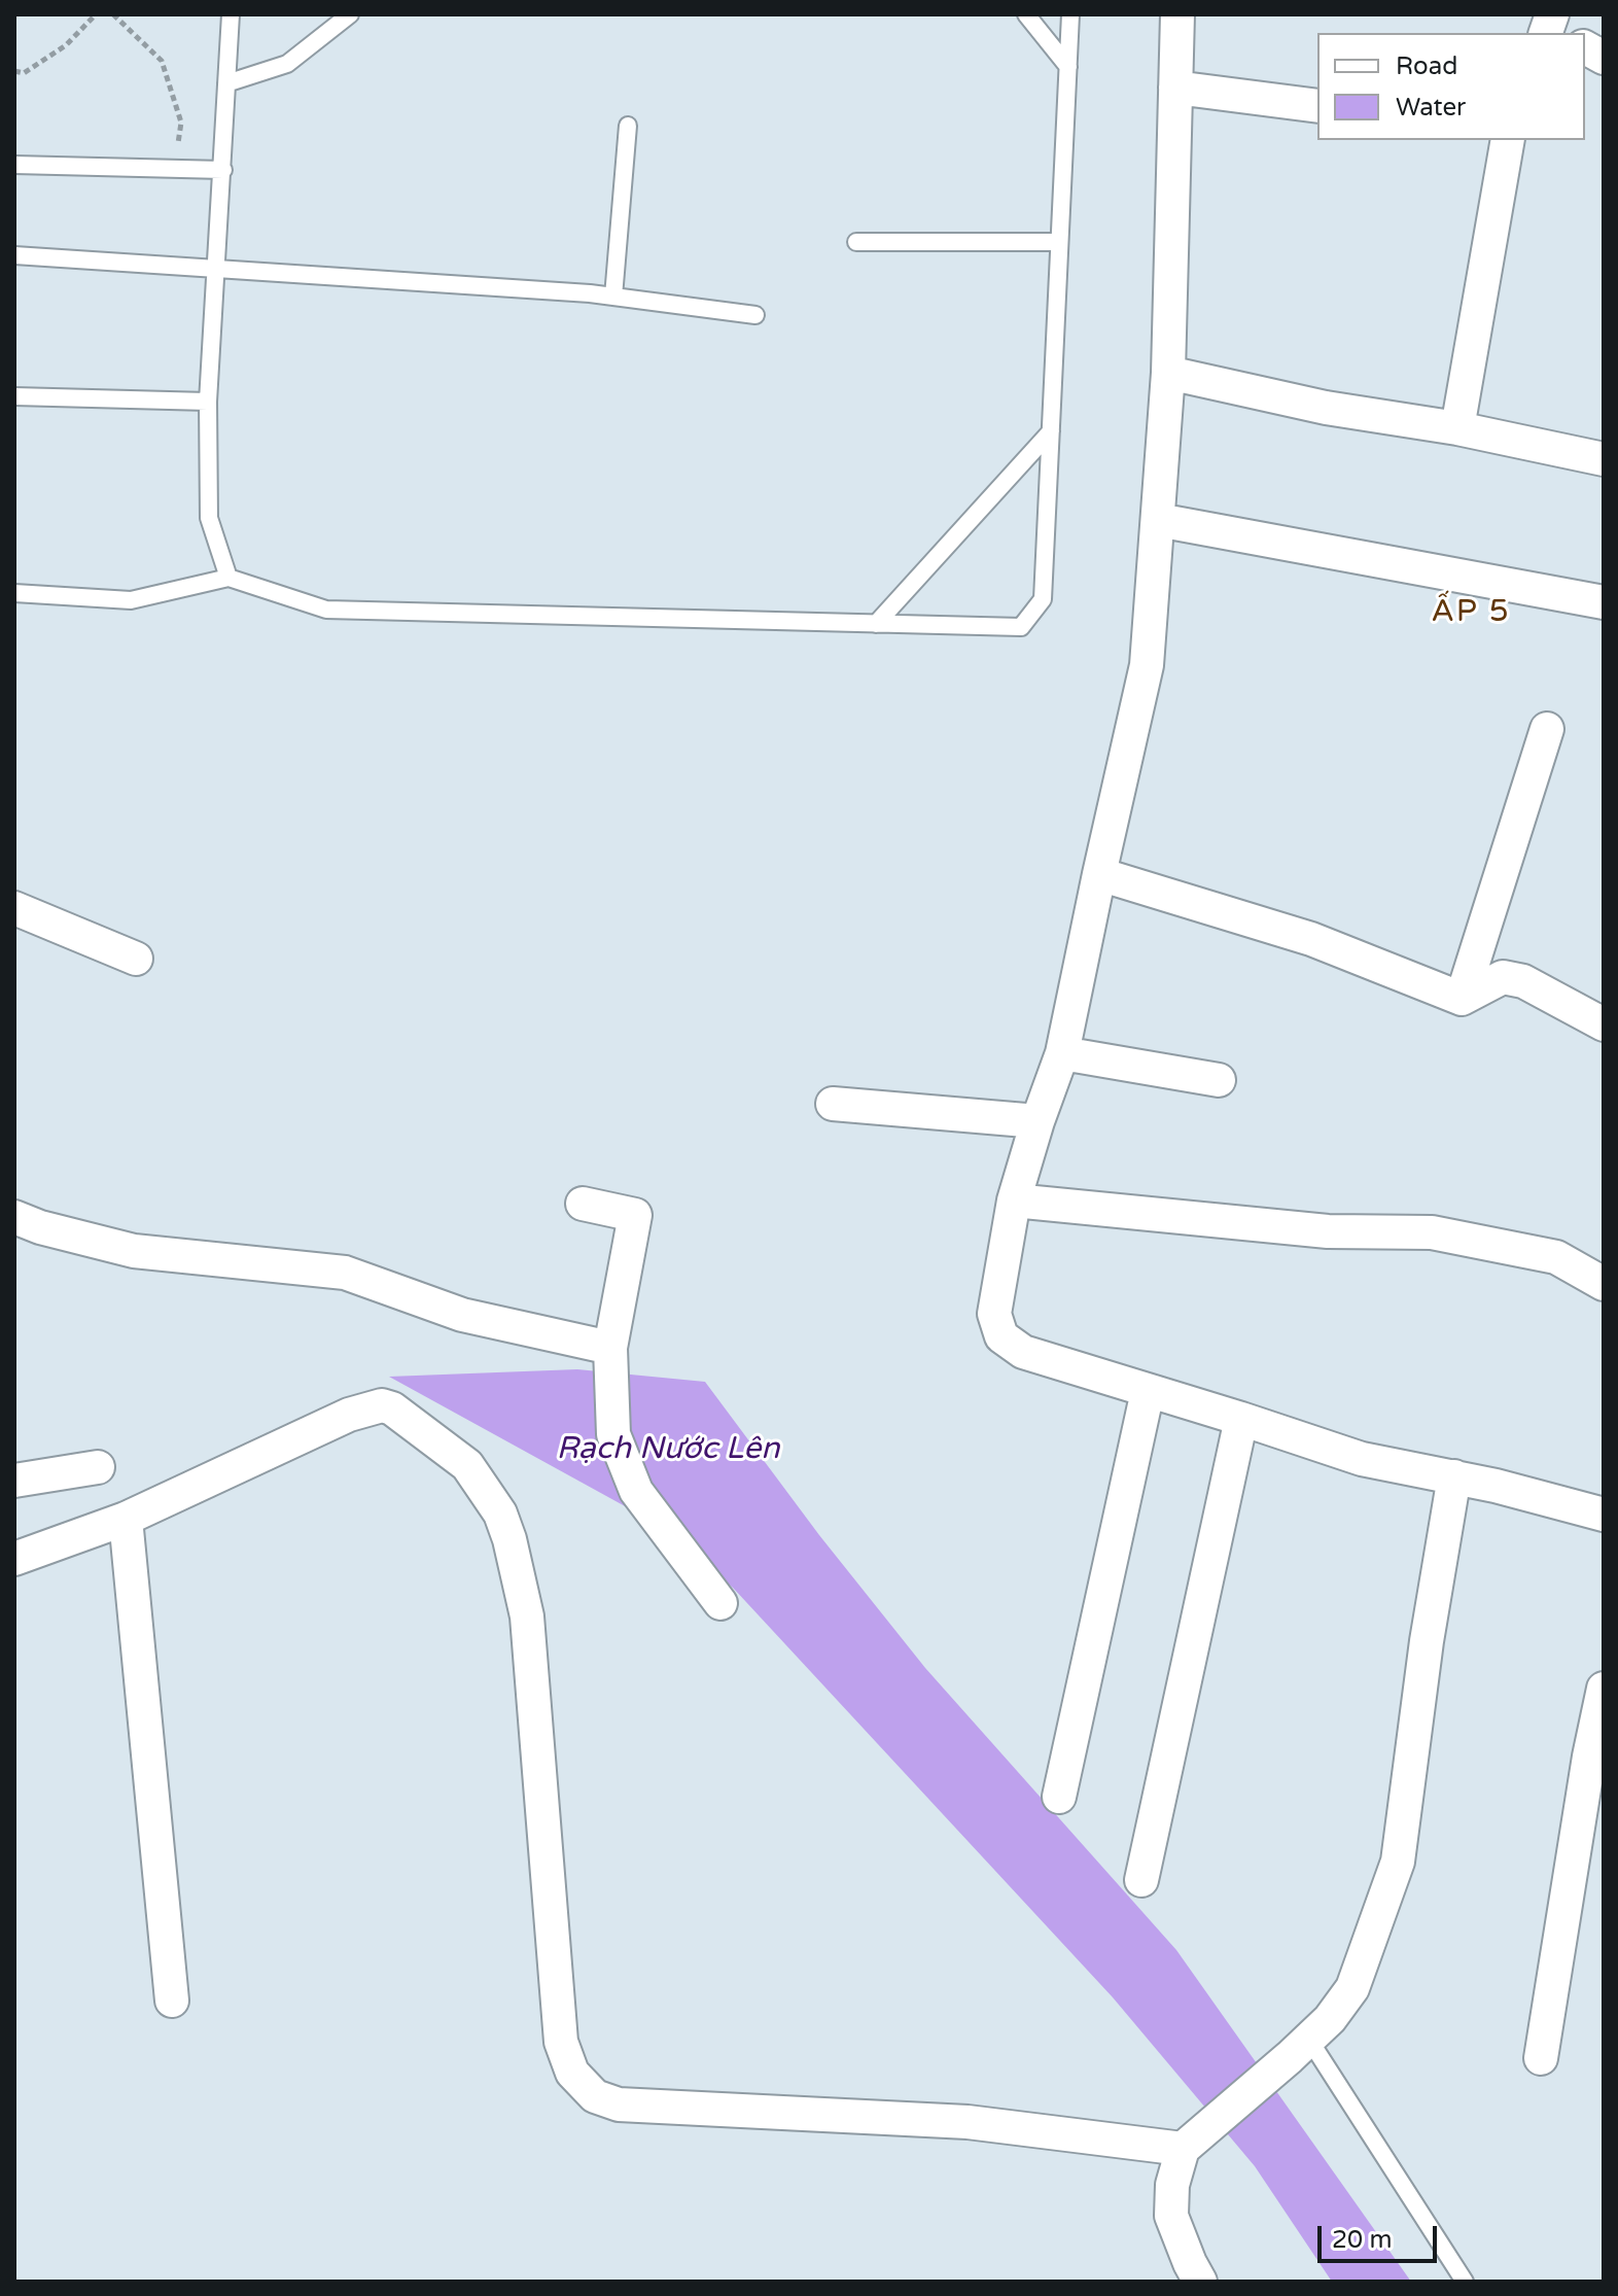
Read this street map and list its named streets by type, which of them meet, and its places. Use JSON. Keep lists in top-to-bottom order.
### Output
{
  "districts": ["ẤP 5"],
  "water": ["Rạch Nước Lên"],
  "legend": ["Road", "Water"],
  "scale_bar": "20 m"
}
